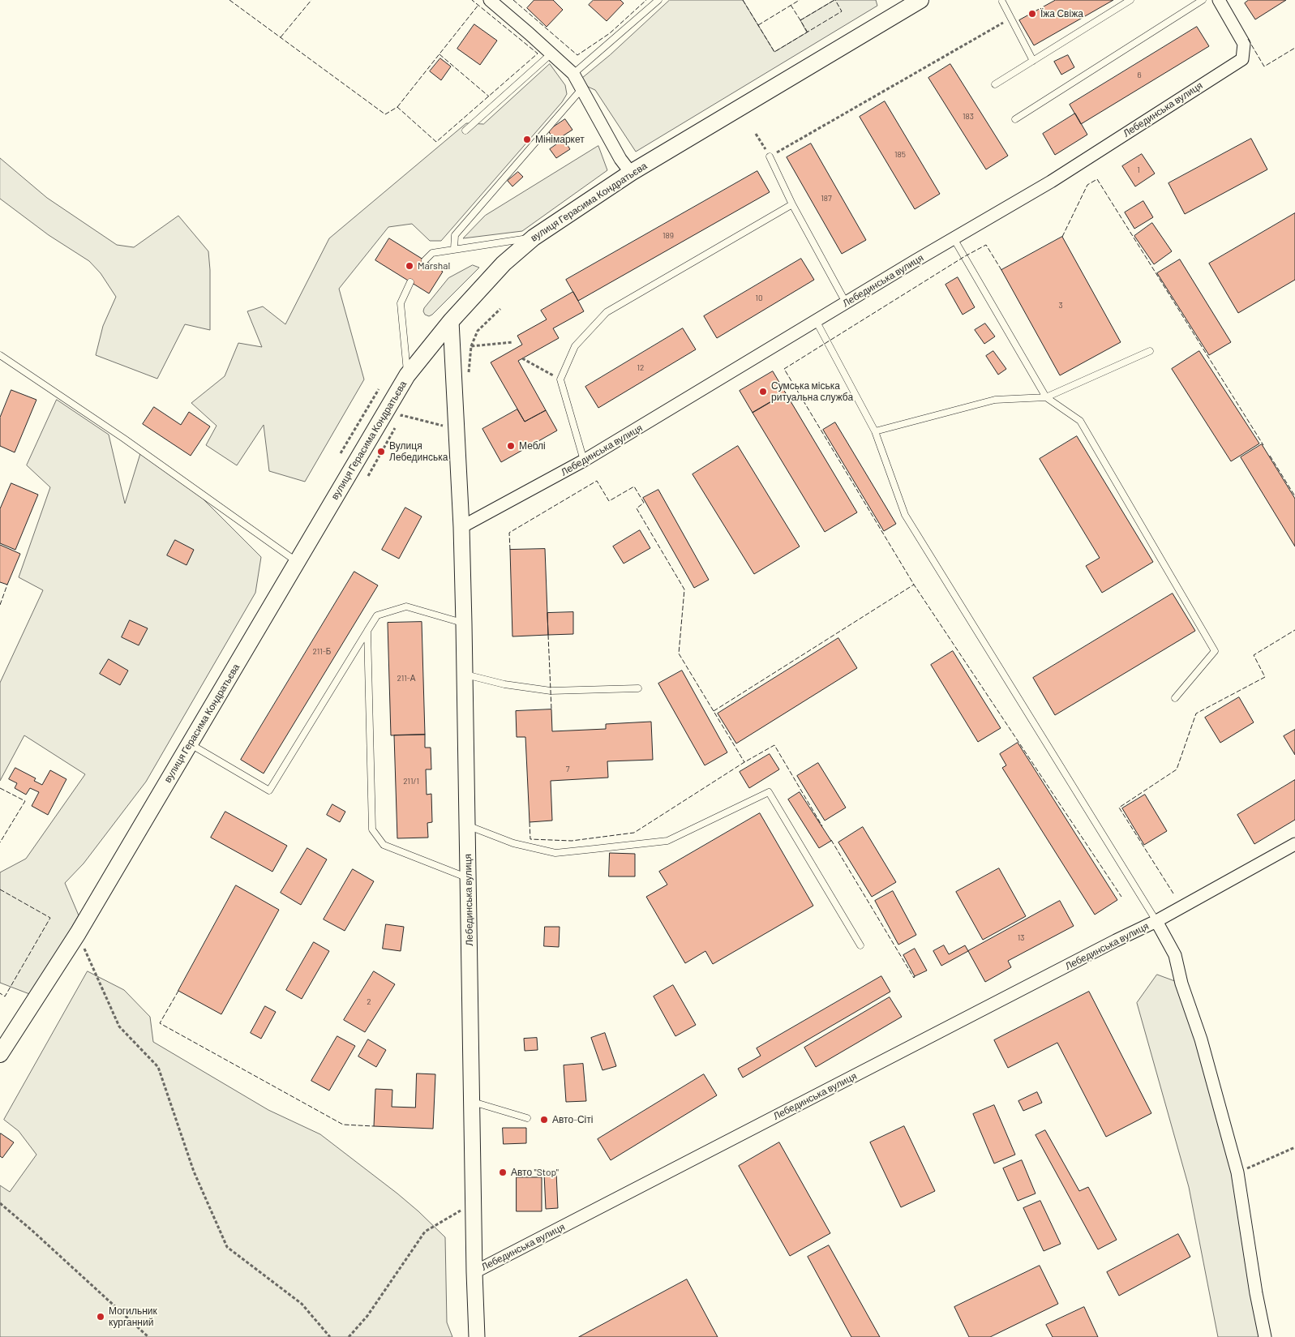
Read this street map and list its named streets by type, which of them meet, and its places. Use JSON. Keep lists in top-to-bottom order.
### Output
{
  "streets": {
    "main road": ["вулиця Герасима Кондратьєва"],
    "street": ["Лебединська вулиця"]
  },
  "crossings": [
    ["Лебединська вулиця", "вулиця Герасима Кондратьєва"]
  ],
  "places": [
    "Їжа Свіжа",
    "Мінімаркет",
    "Marshal",
    "Сумська міська ритуальна служба",
    "Меблі",
    "Вулиця Лебединська",
    "Авто-Сіті",
    "Авто \"Stop\"",
    "Могильник курганний"
  ],
  "house_numbers": [
    "6",
    "183",
    "185",
    "1",
    "187",
    "189",
    "10",
    "3",
    "12",
    "211-Б",
    "211-А",
    "7",
    "211/1",
    "13",
    "2"
  ]
}
